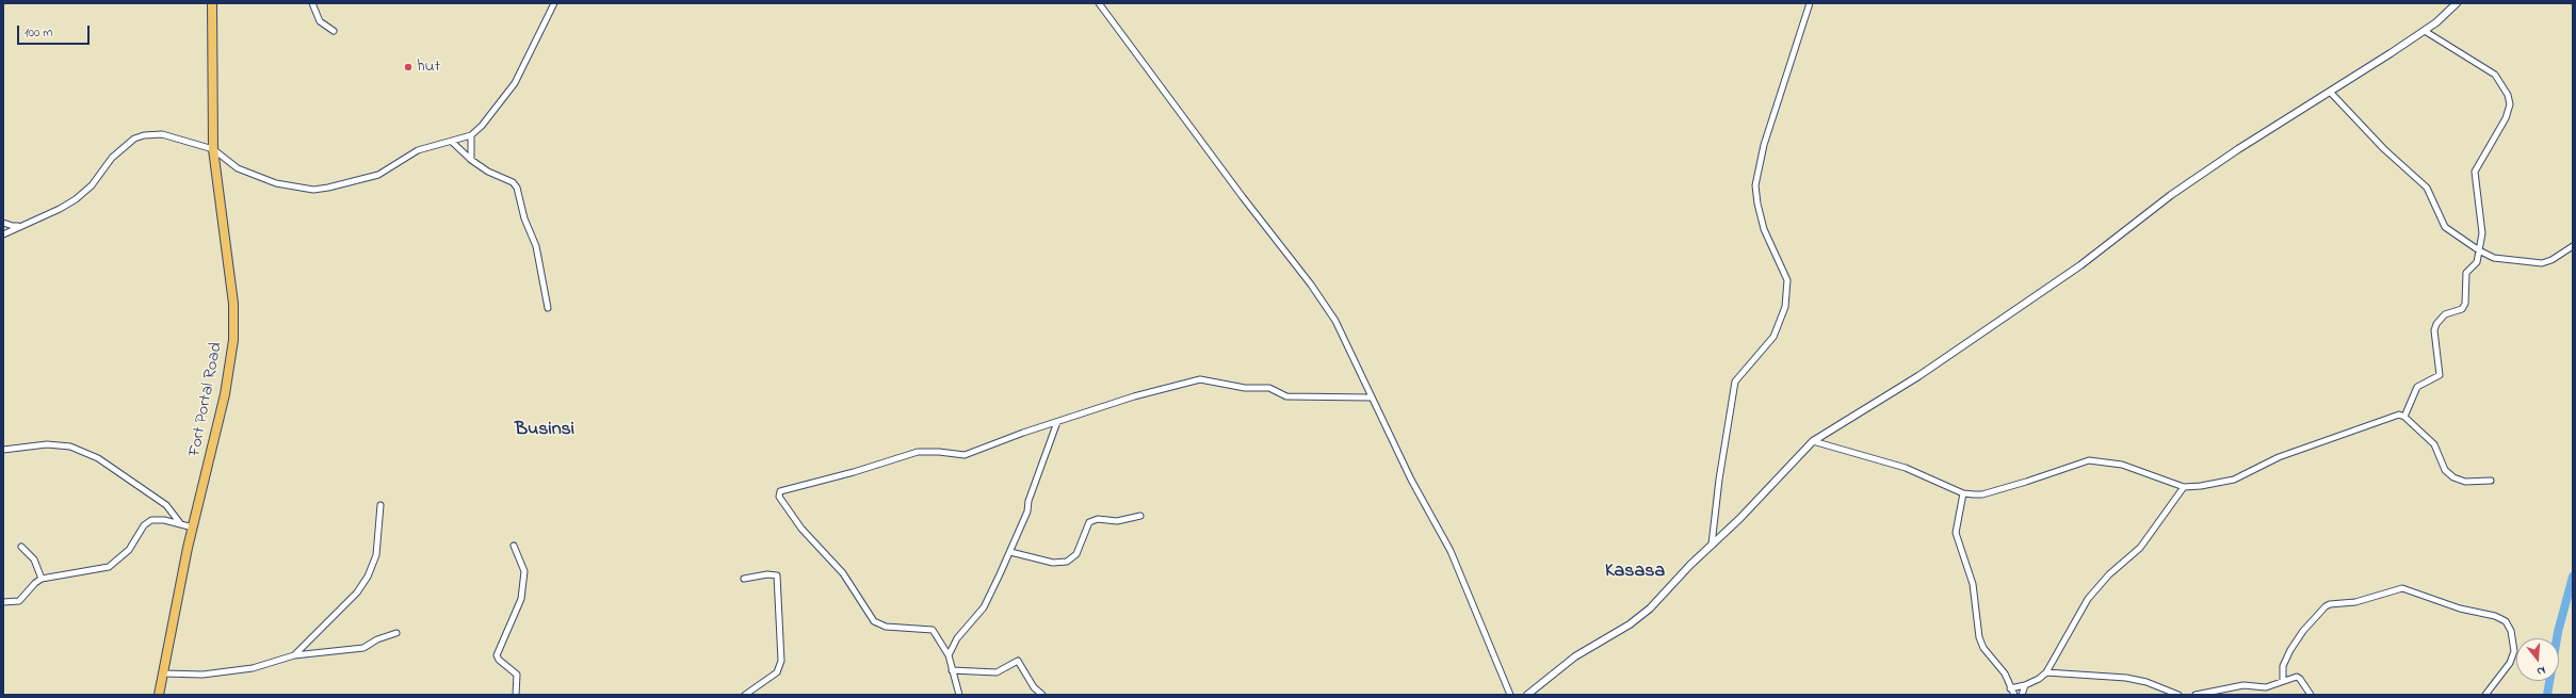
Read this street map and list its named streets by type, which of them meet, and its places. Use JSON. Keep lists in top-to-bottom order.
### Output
{
  "streets": {
    "main road": ["Fort Portal Road"]
  },
  "districts": ["Businsi", "Kasasa"],
  "places": ["hut"],
  "scale_bar": "100 m",
  "north": "bottom"
}
